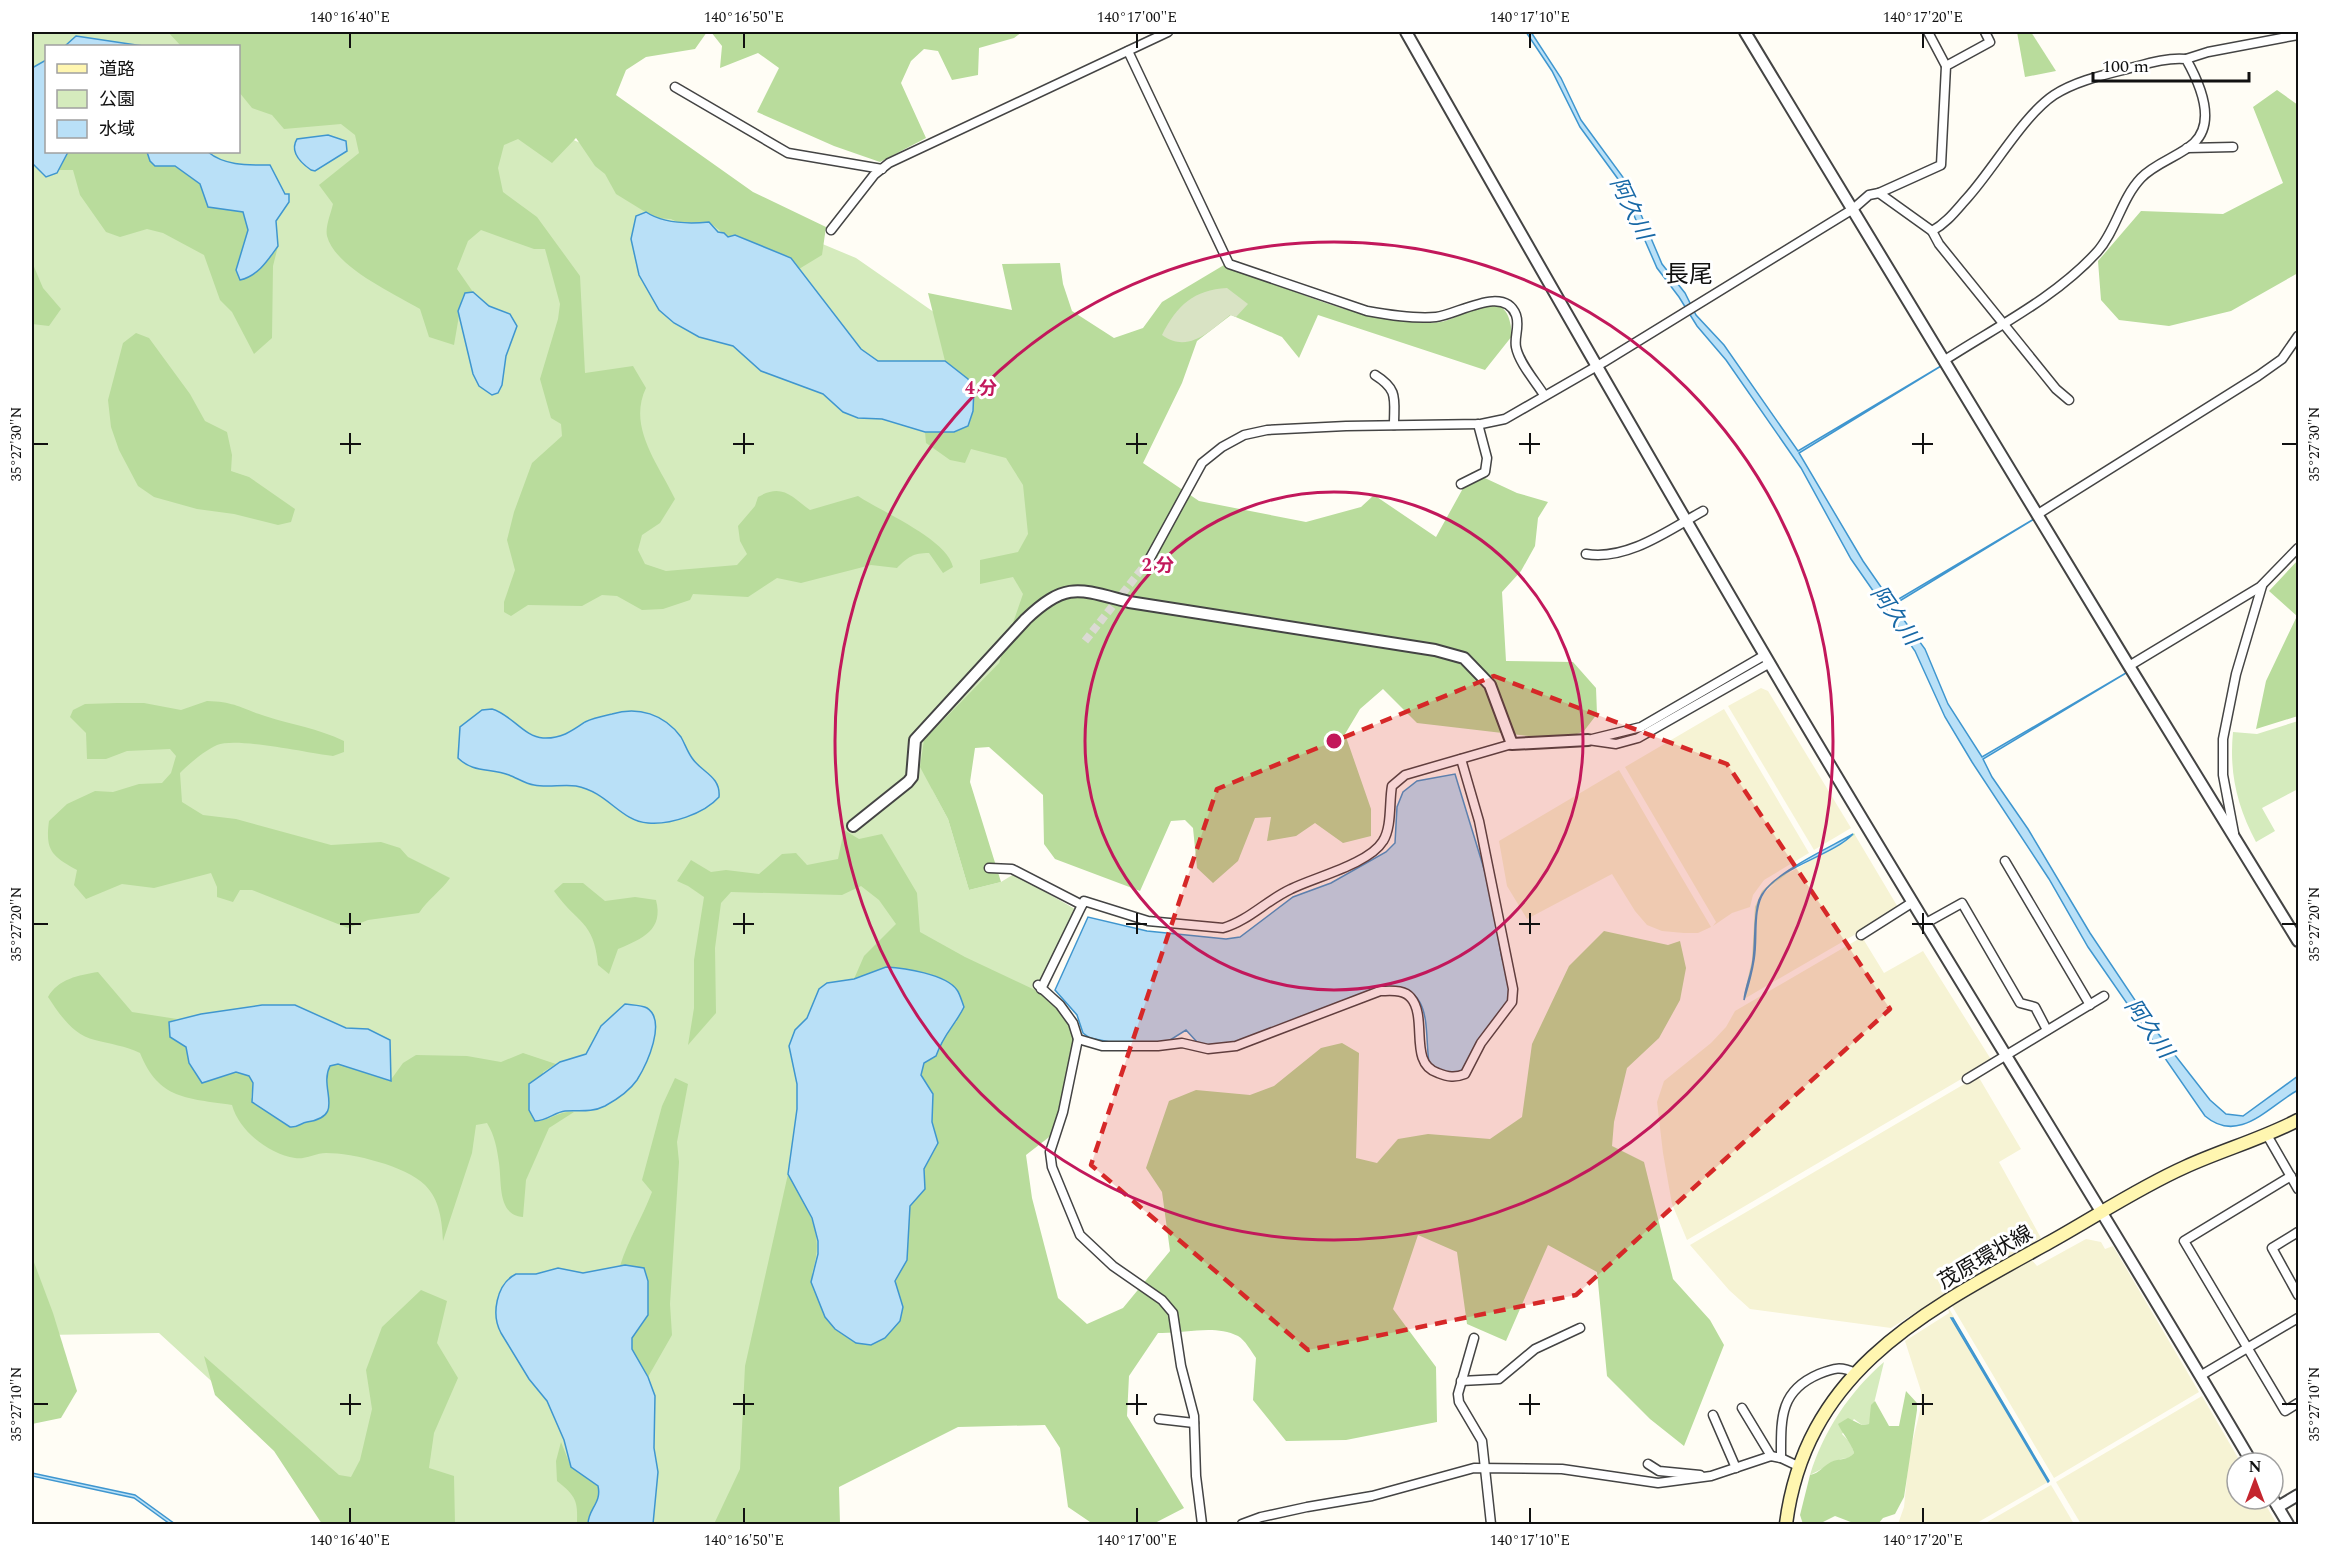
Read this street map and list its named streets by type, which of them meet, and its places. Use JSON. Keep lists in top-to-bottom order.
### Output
{
  "streets": {
    "main road": ["茂原環状線"]
  },
  "districts": ["長尾"],
  "water": ["阿久川"],
  "legend": ["道路", "公園", "水域"],
  "scale_bar": "100 m",
  "north": "top",
  "coordinates": [
    "140°16'40\"E",
    "140°16'50\"E",
    "140°17'00\"E",
    "140°17'10\"E",
    "140°17'20\"E",
    "35°27'30\"N",
    "35°27'20\"N",
    "35°27'10\"N"
  ],
  "rings": ["4 分", "2 分"]
}
